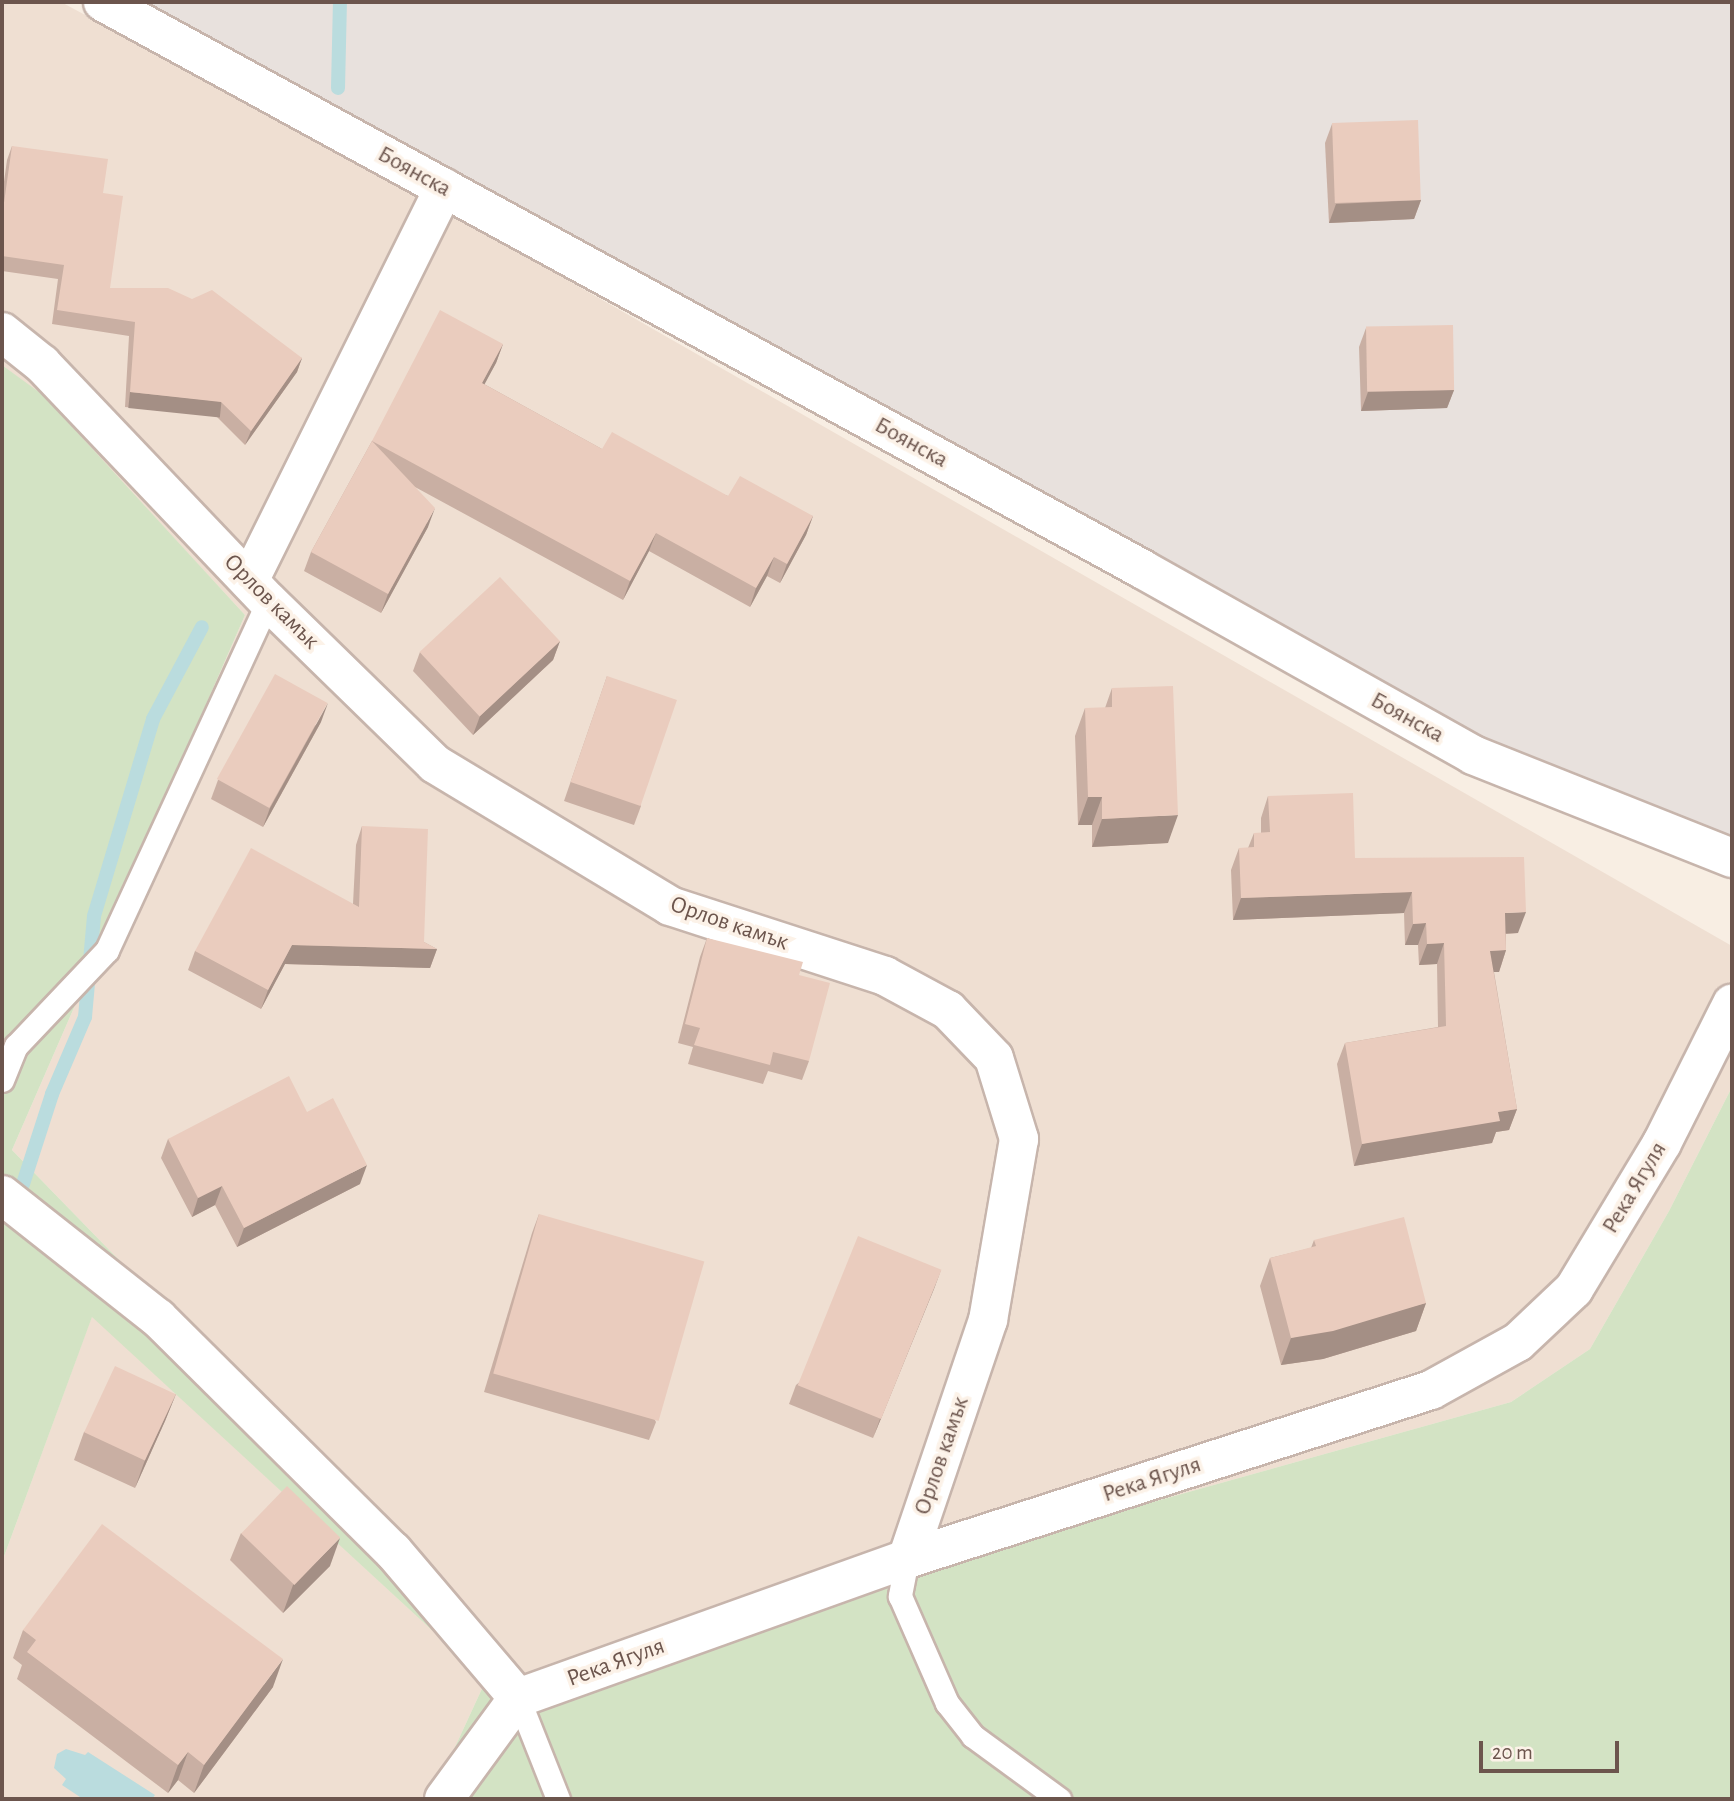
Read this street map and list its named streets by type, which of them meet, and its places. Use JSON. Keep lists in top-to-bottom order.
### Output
{
  "streets": {
    "street": ["Боянска", "Орлов камък", "Река Ягуля"]
  },
  "crossings": [
    ["Орлов камък", "Река Ягуля"]
  ],
  "scale_bar": "20 m"
}
